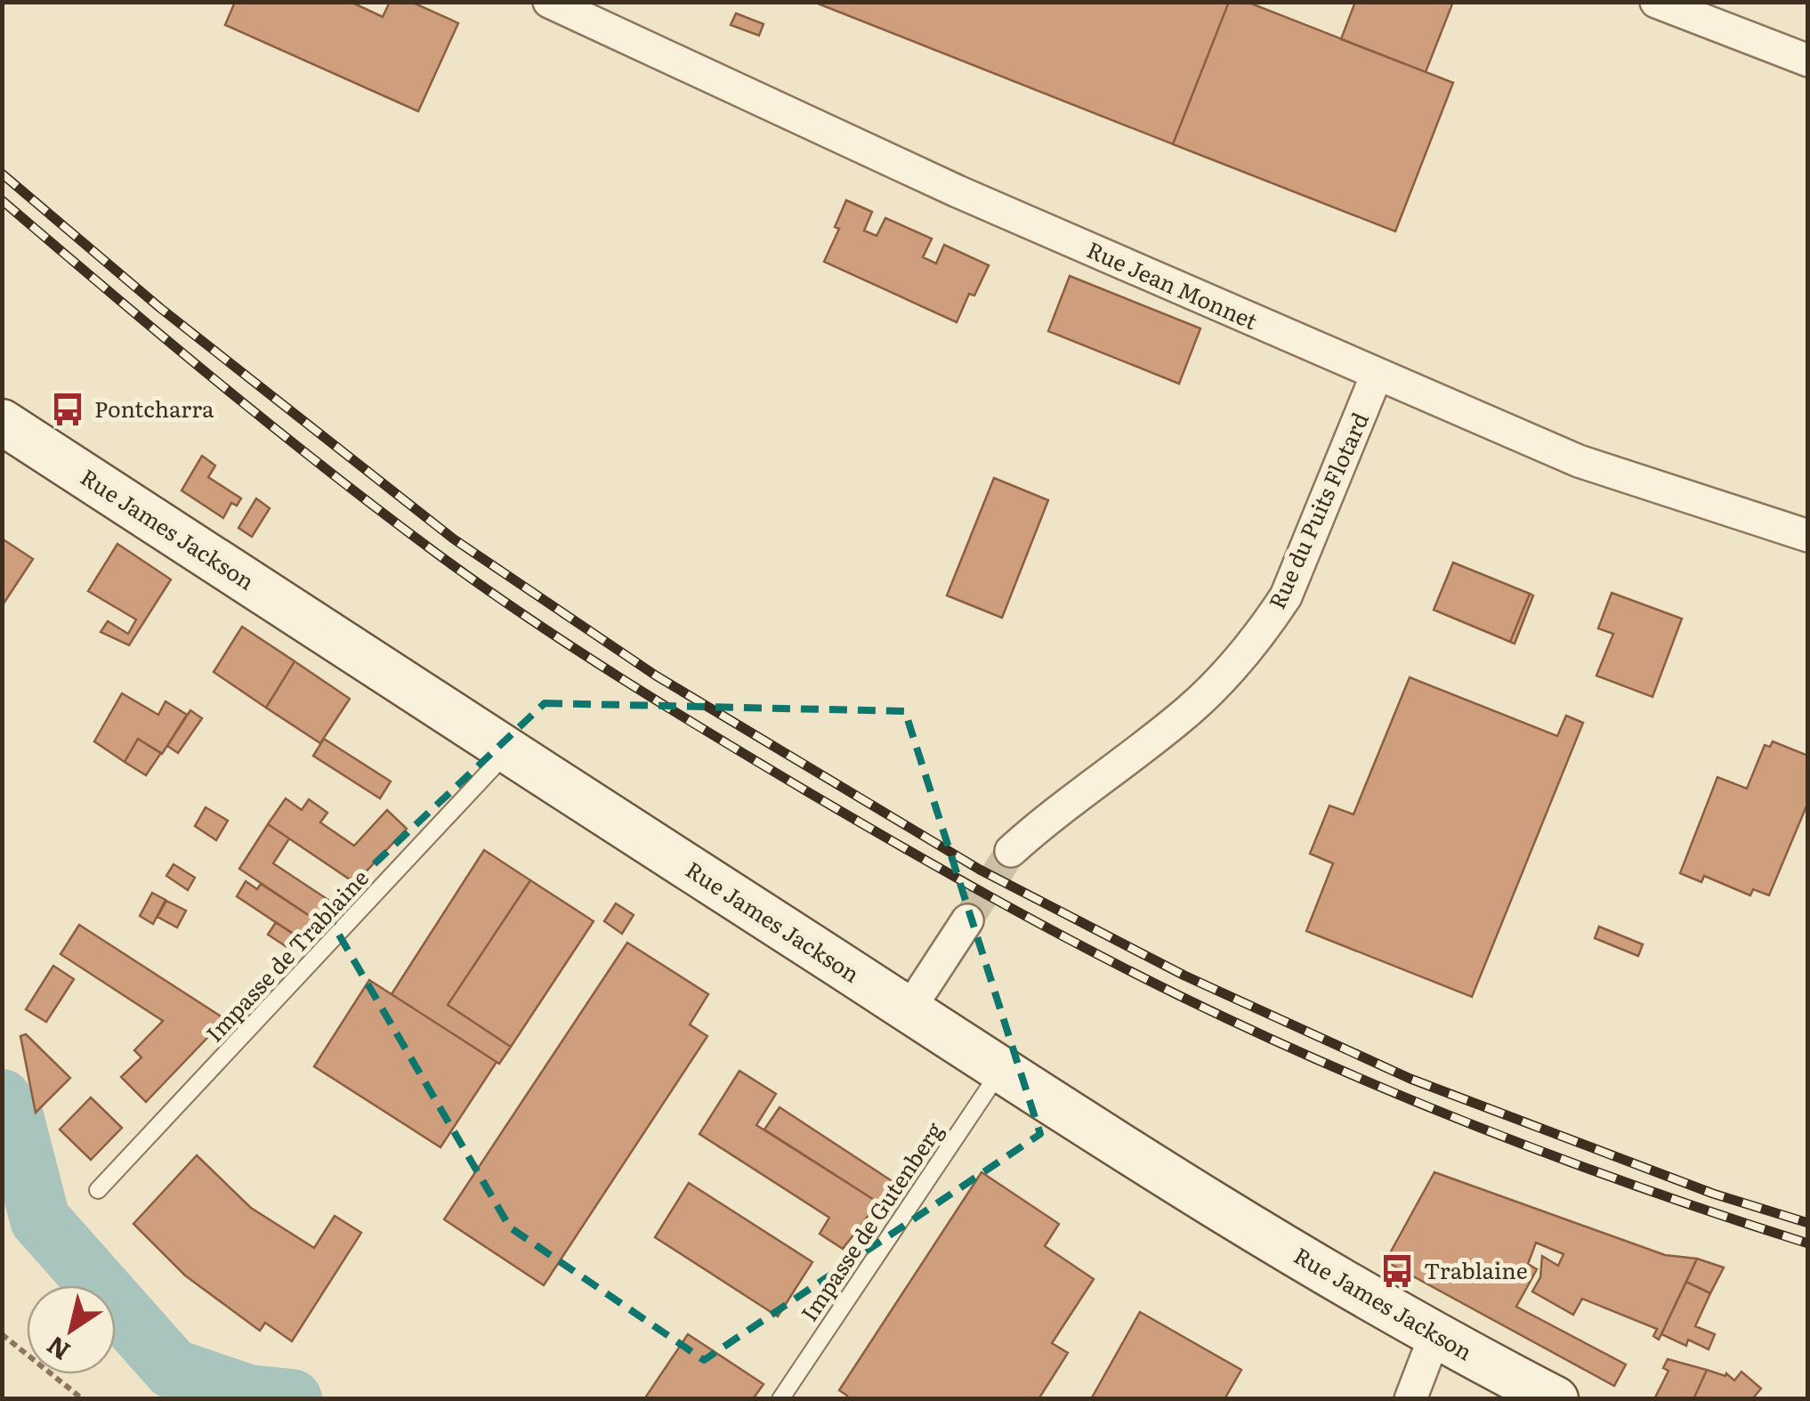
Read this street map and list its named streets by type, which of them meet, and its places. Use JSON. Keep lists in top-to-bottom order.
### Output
{
  "streets": {
    "main road": ["Rue James Jackson"],
    "street": ["Rue Jean Monnet", "Rue du Puits Flotard"],
    "lane": ["Impasse de Trablaine", "Impasse de Gutenberg"]
  },
  "crossings": [
    ["Rue Jean Monnet", "Rue du Puits Flotard"],
    ["Rue James Jackson", "Impasse de Trablaine"],
    ["Rue James Jackson", "Impasse de Gutenberg"]
  ],
  "places": {
    "bus stop": ["Pontcharra", "Trablaine"]
  },
  "north": "bottom left"
}
